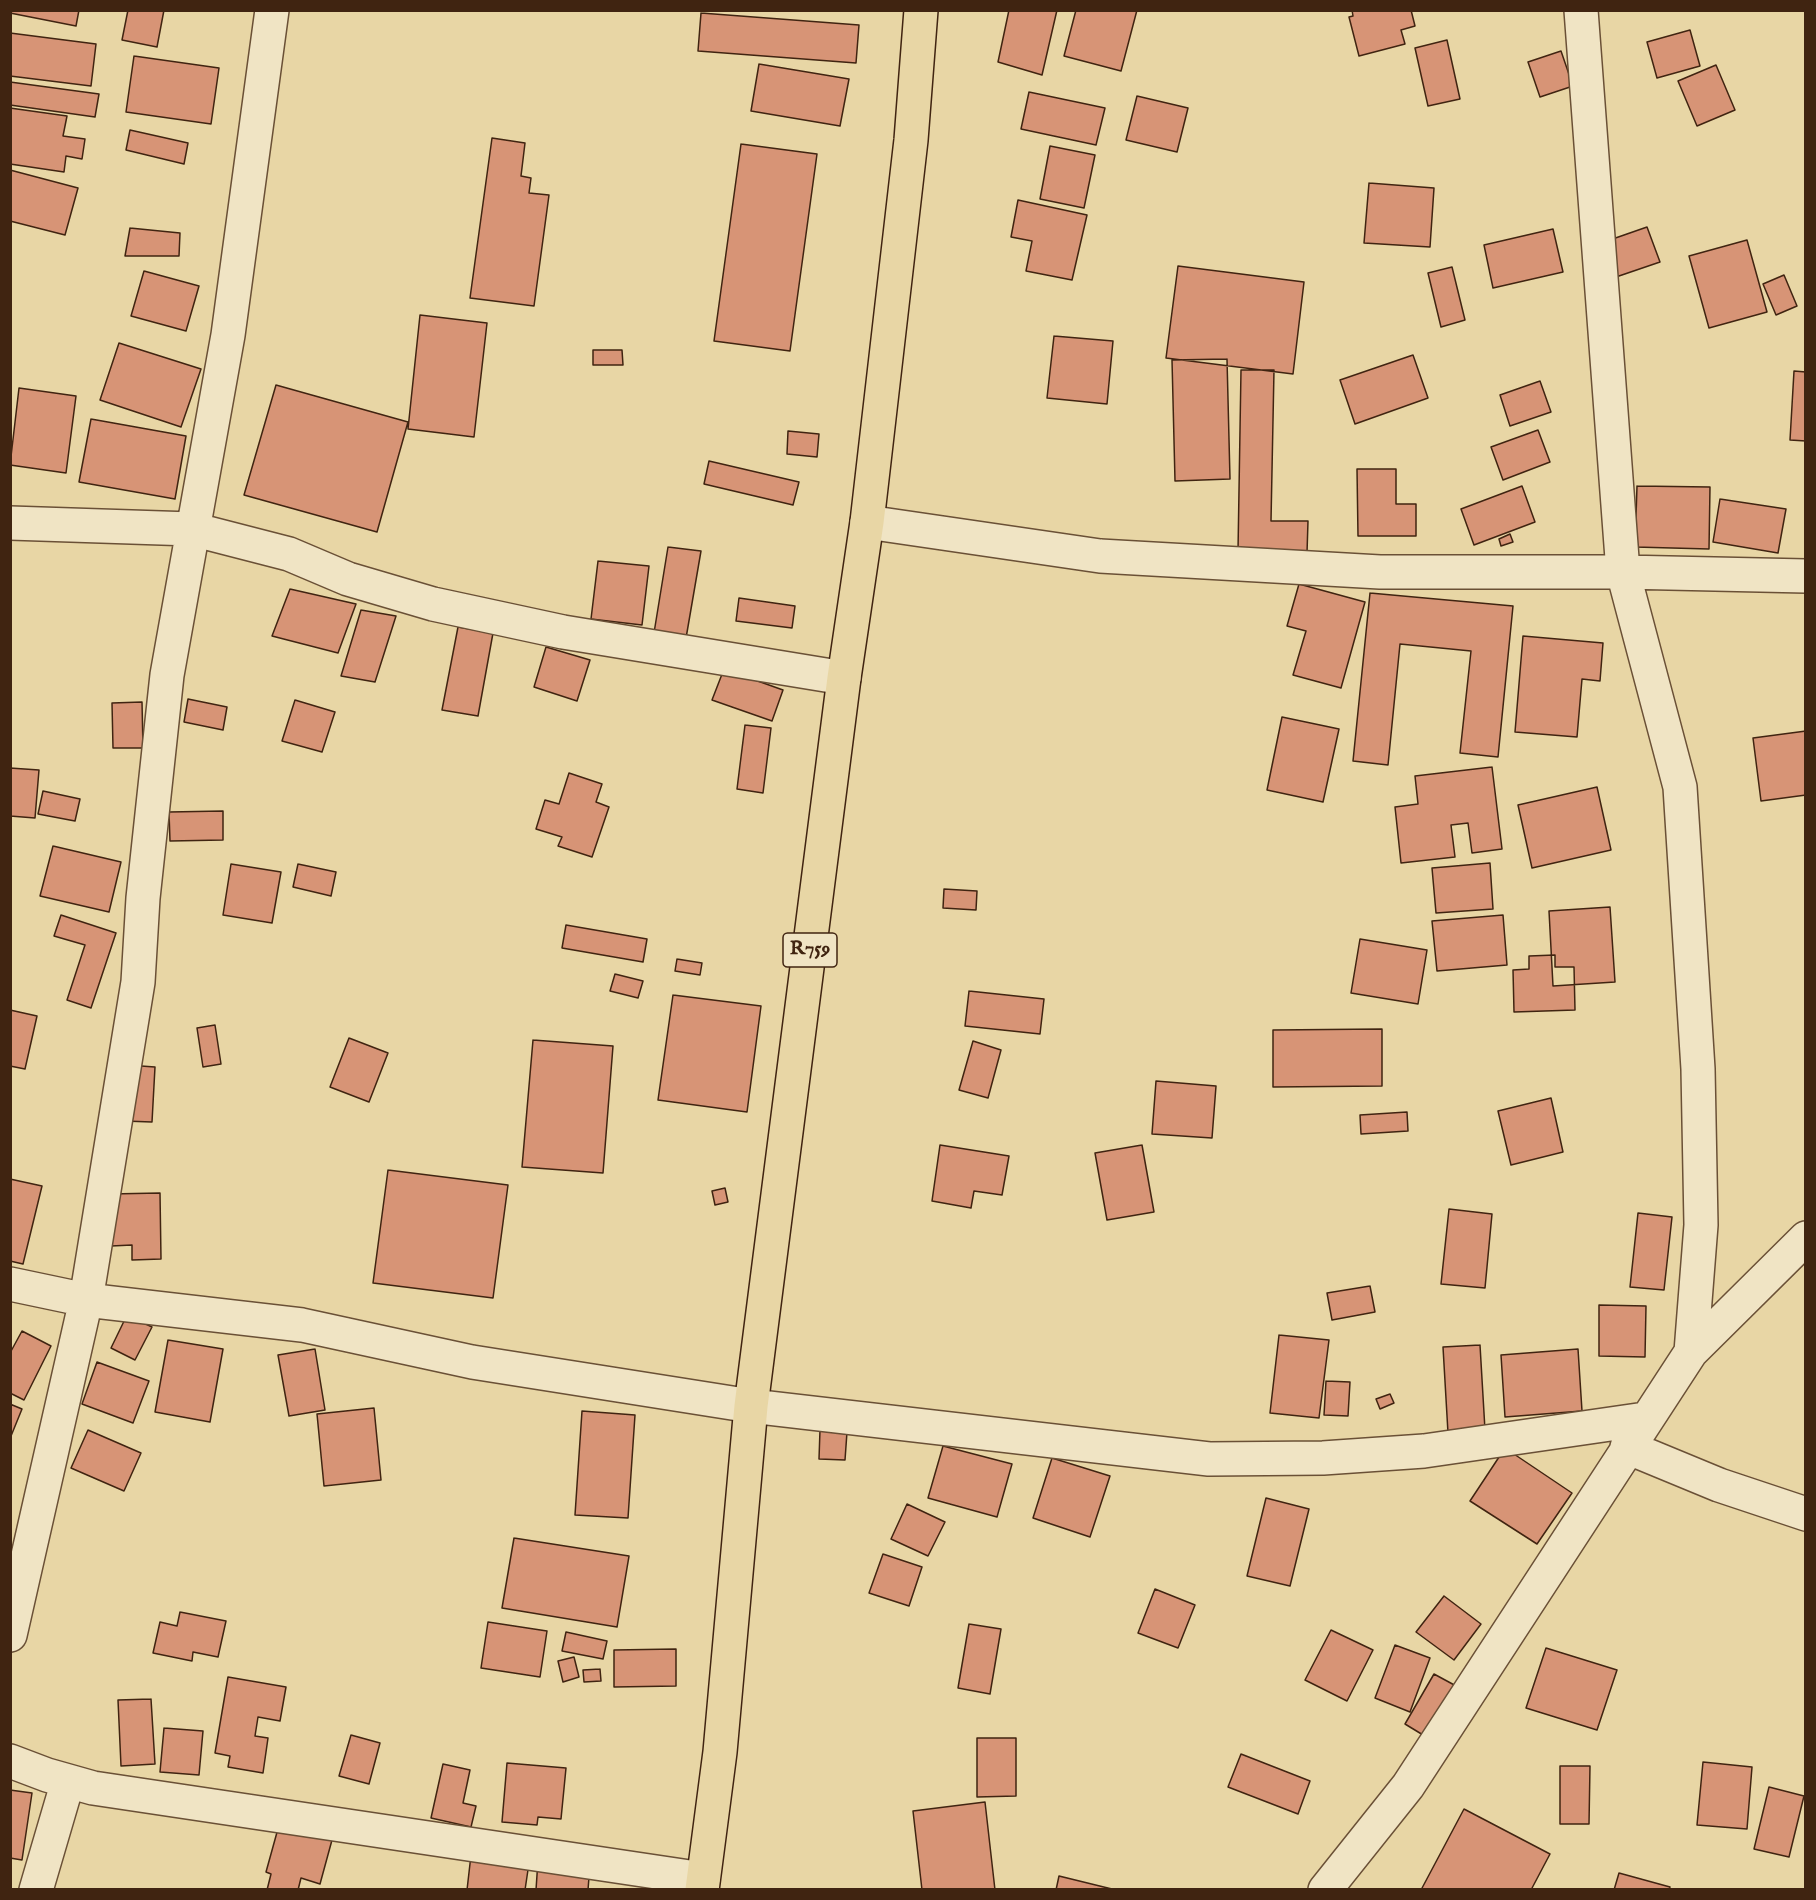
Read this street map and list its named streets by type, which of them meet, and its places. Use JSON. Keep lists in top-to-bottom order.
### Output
{
  "streets": {
    "main road": ["R759"]
  }
}
